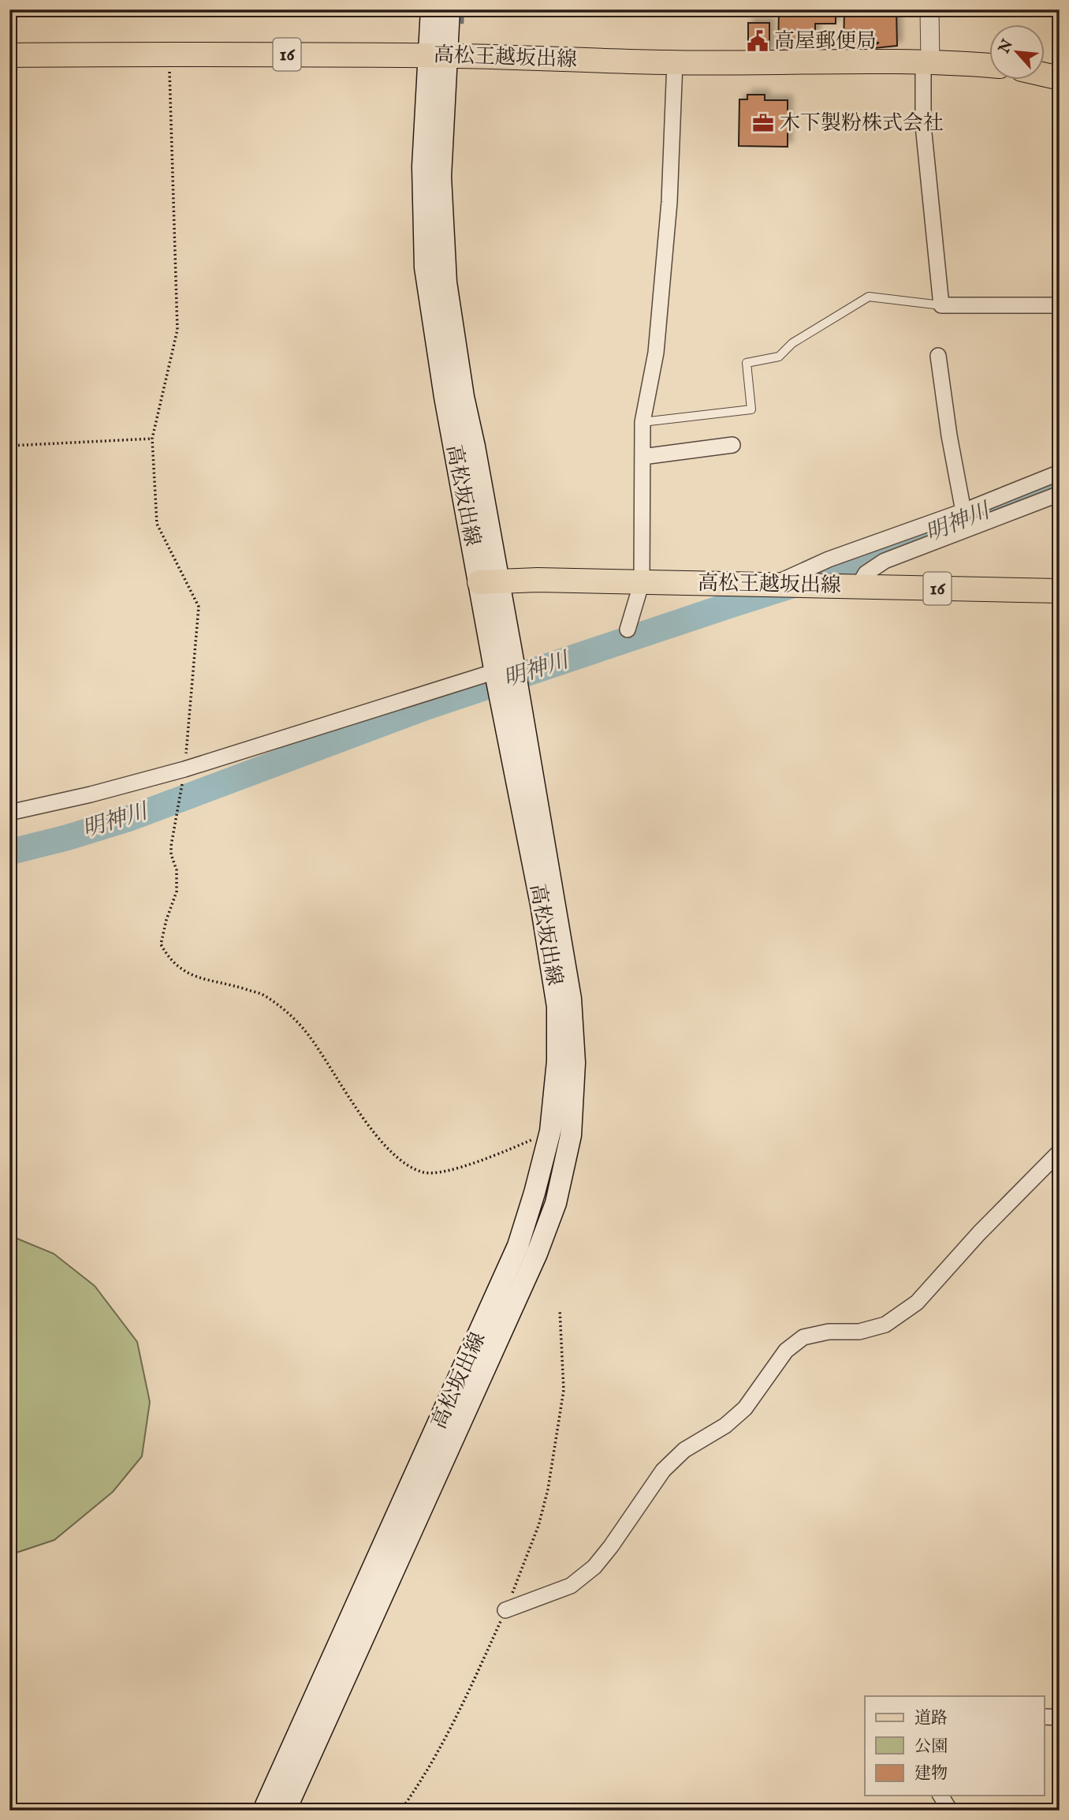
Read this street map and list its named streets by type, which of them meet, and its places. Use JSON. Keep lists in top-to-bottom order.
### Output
{
  "streets": {
    "main road": ["16", "高松王越坂出線", "高松坂出線"]
  },
  "crossings": [
    ["高松王越坂出線", "高松坂出線"]
  ],
  "water": ["明神川"],
  "places": {
    "public building": ["高屋郵便局"],
    "office": ["木下製粉株式会社"]
  },
  "legend": ["道路", "公園", "建物"],
  "north": "top left"
}
